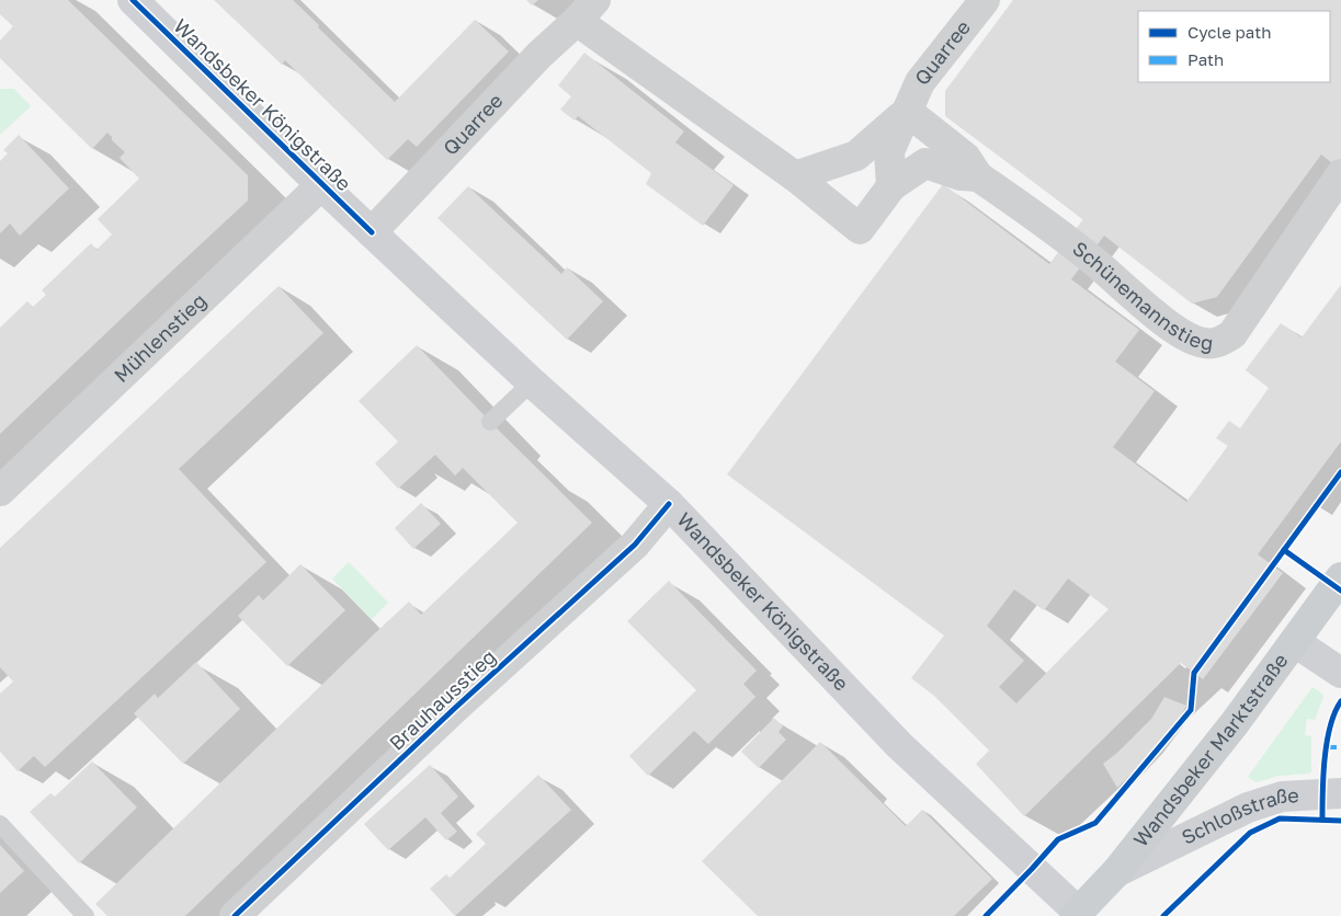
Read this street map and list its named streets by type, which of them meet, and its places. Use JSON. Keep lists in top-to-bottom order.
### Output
{
  "streets": {
    "main road": ["Wandsbeker Marktstraße"],
    "street": [
      "Quarree",
      "Wandsbeker Königstraße",
      "Schünemannstieg",
      "Mühlenstieg",
      "Brauhausstieg",
      "Schloßstraße"
    ]
  },
  "crossings": [
    ["Quarree", "Wandsbeker Königstraße"],
    ["Quarree", "Schünemannstieg"],
    ["Wandsbeker Königstraße", "Mühlenstieg"],
    ["Wandsbeker Königstraße", "Brauhausstieg"],
    ["Wandsbeker Königstraße", "Wandsbeker Marktstraße"],
    ["Wandsbeker Marktstraße", "Schloßstraße"]
  ],
  "legend": ["Cycle path", "Path"]
}
